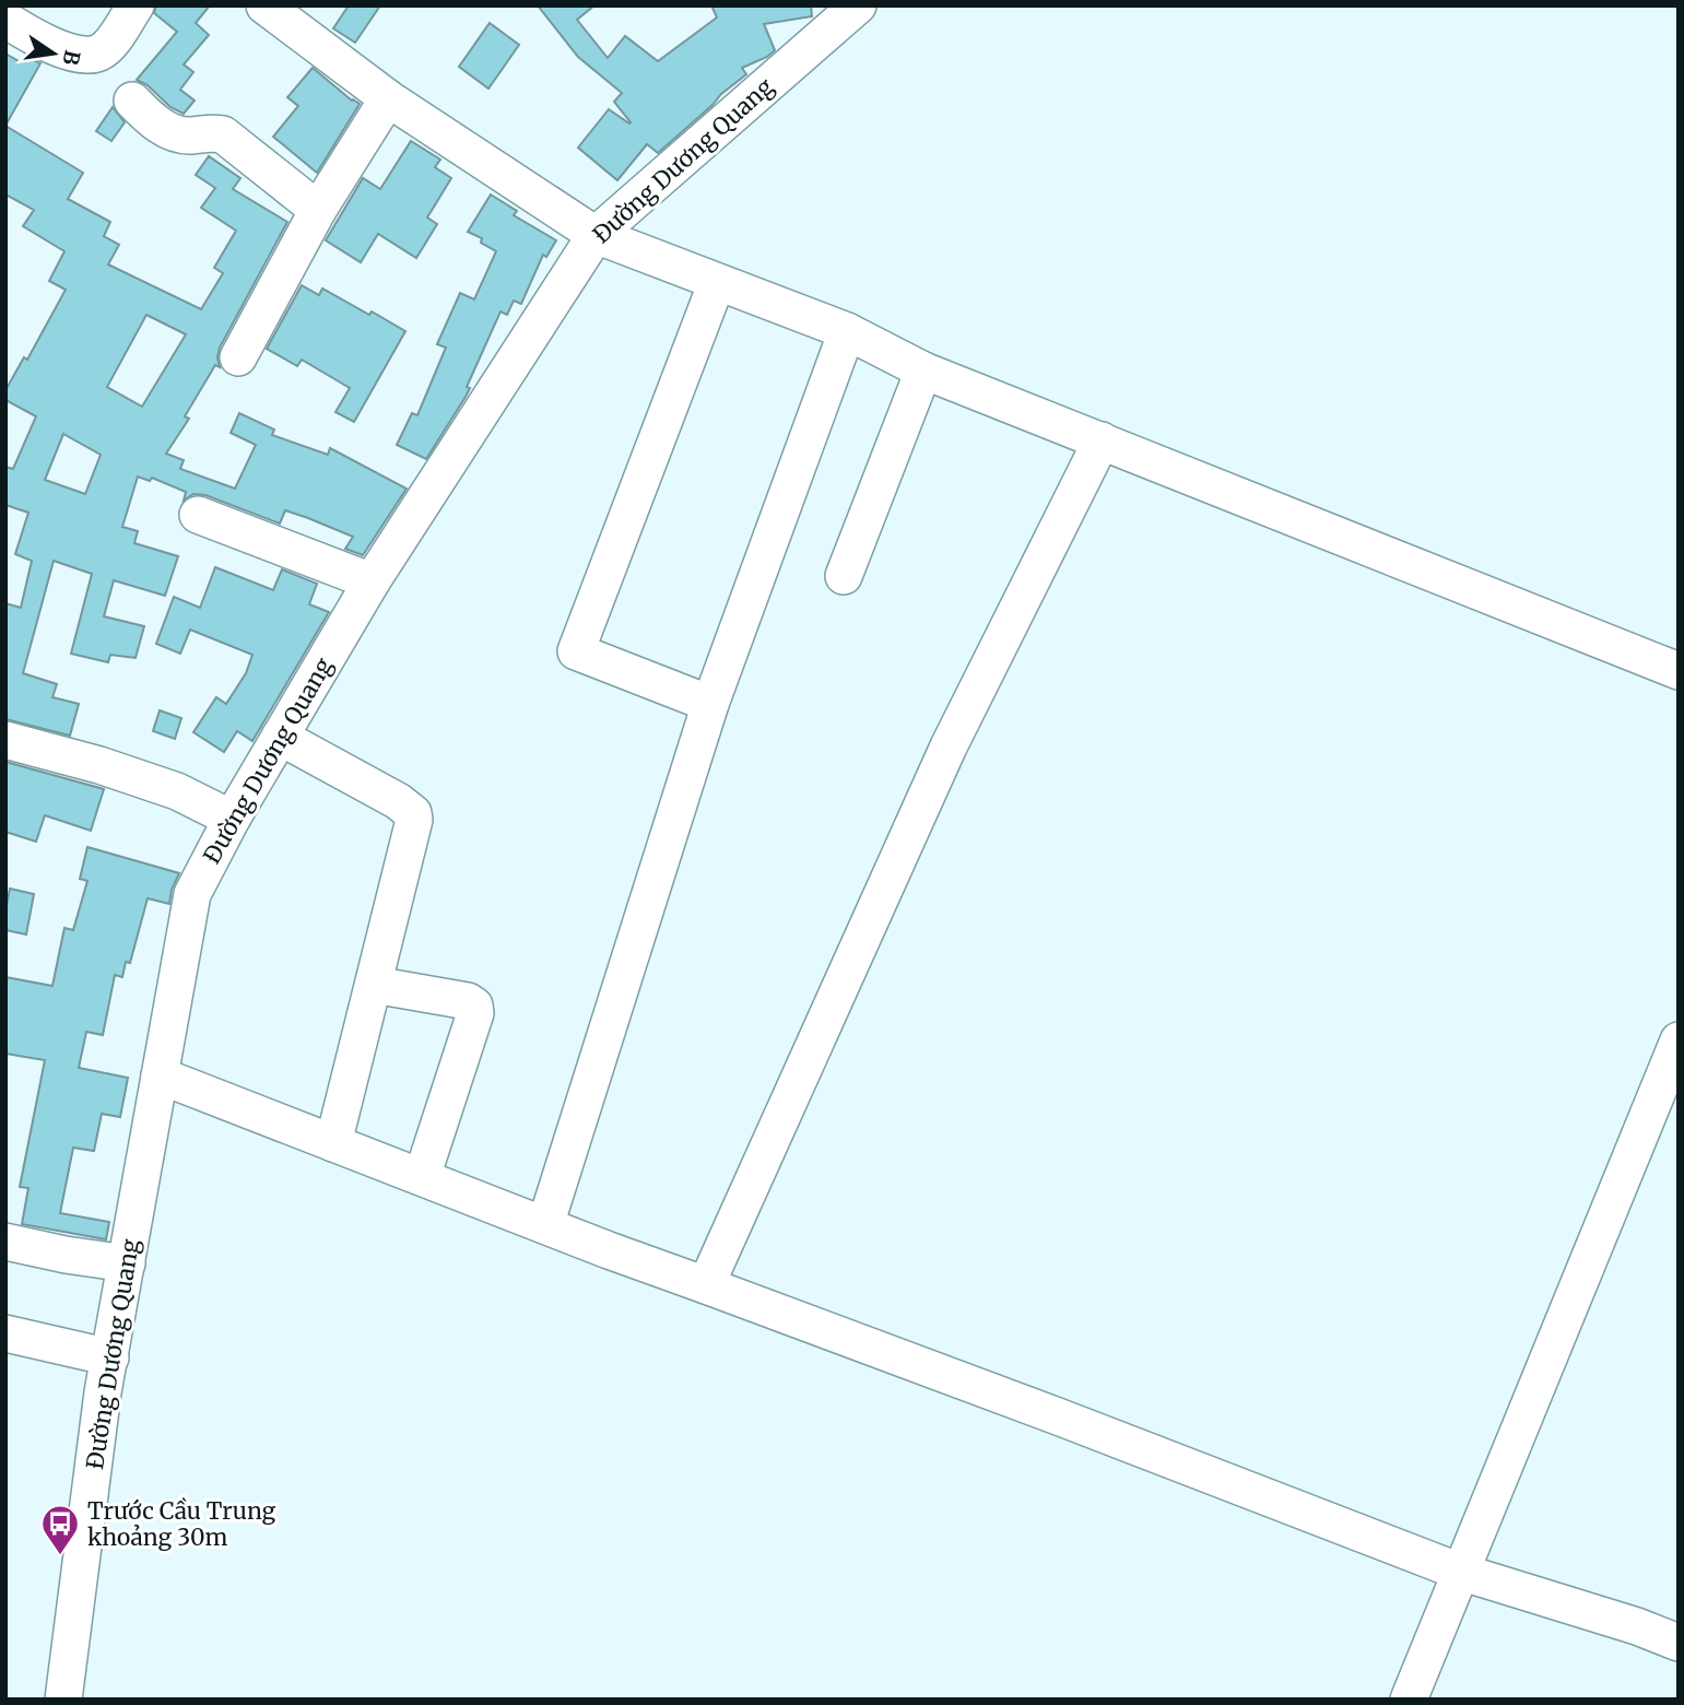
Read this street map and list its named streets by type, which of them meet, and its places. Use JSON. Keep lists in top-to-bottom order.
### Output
{
  "streets": {
    "street": ["Đường Dương Quang"]
  },
  "places": {
    "bus stop": ["Trước Cầu Trung khoảng 30m"]
  },
  "north": "right"
}
